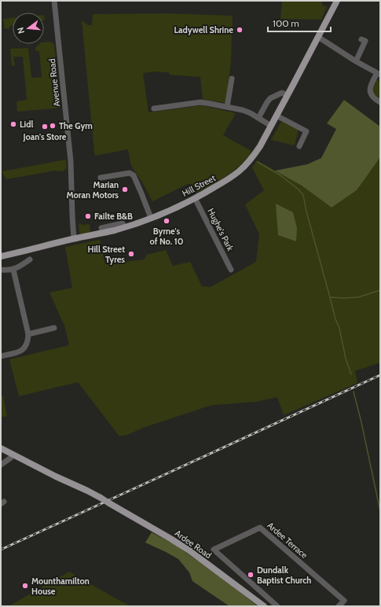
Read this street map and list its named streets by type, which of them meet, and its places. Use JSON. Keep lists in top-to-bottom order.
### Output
{
  "streets": {
    "main road": ["Hill Street", "Ardee Road"],
    "street": ["Avenue Road", "Hughe's Park", "Ardee Terrace"]
  },
  "crossings": [
    ["Avenue Road", "Hill Street"],
    ["Hill Street", "Hughe's Park"]
  ],
  "places": [
    "Ladywell Shrine",
    "Lidl",
    "The Gym",
    "Joan's Store",
    "Marian Moran Motors",
    "Failte B&B",
    "Byrne's of No. 10",
    "Hill Street Tyres",
    "Dundalk Baptist Church",
    "Mounthamilton House"
  ],
  "scale_bar": "100 m",
  "north": "left"
}
